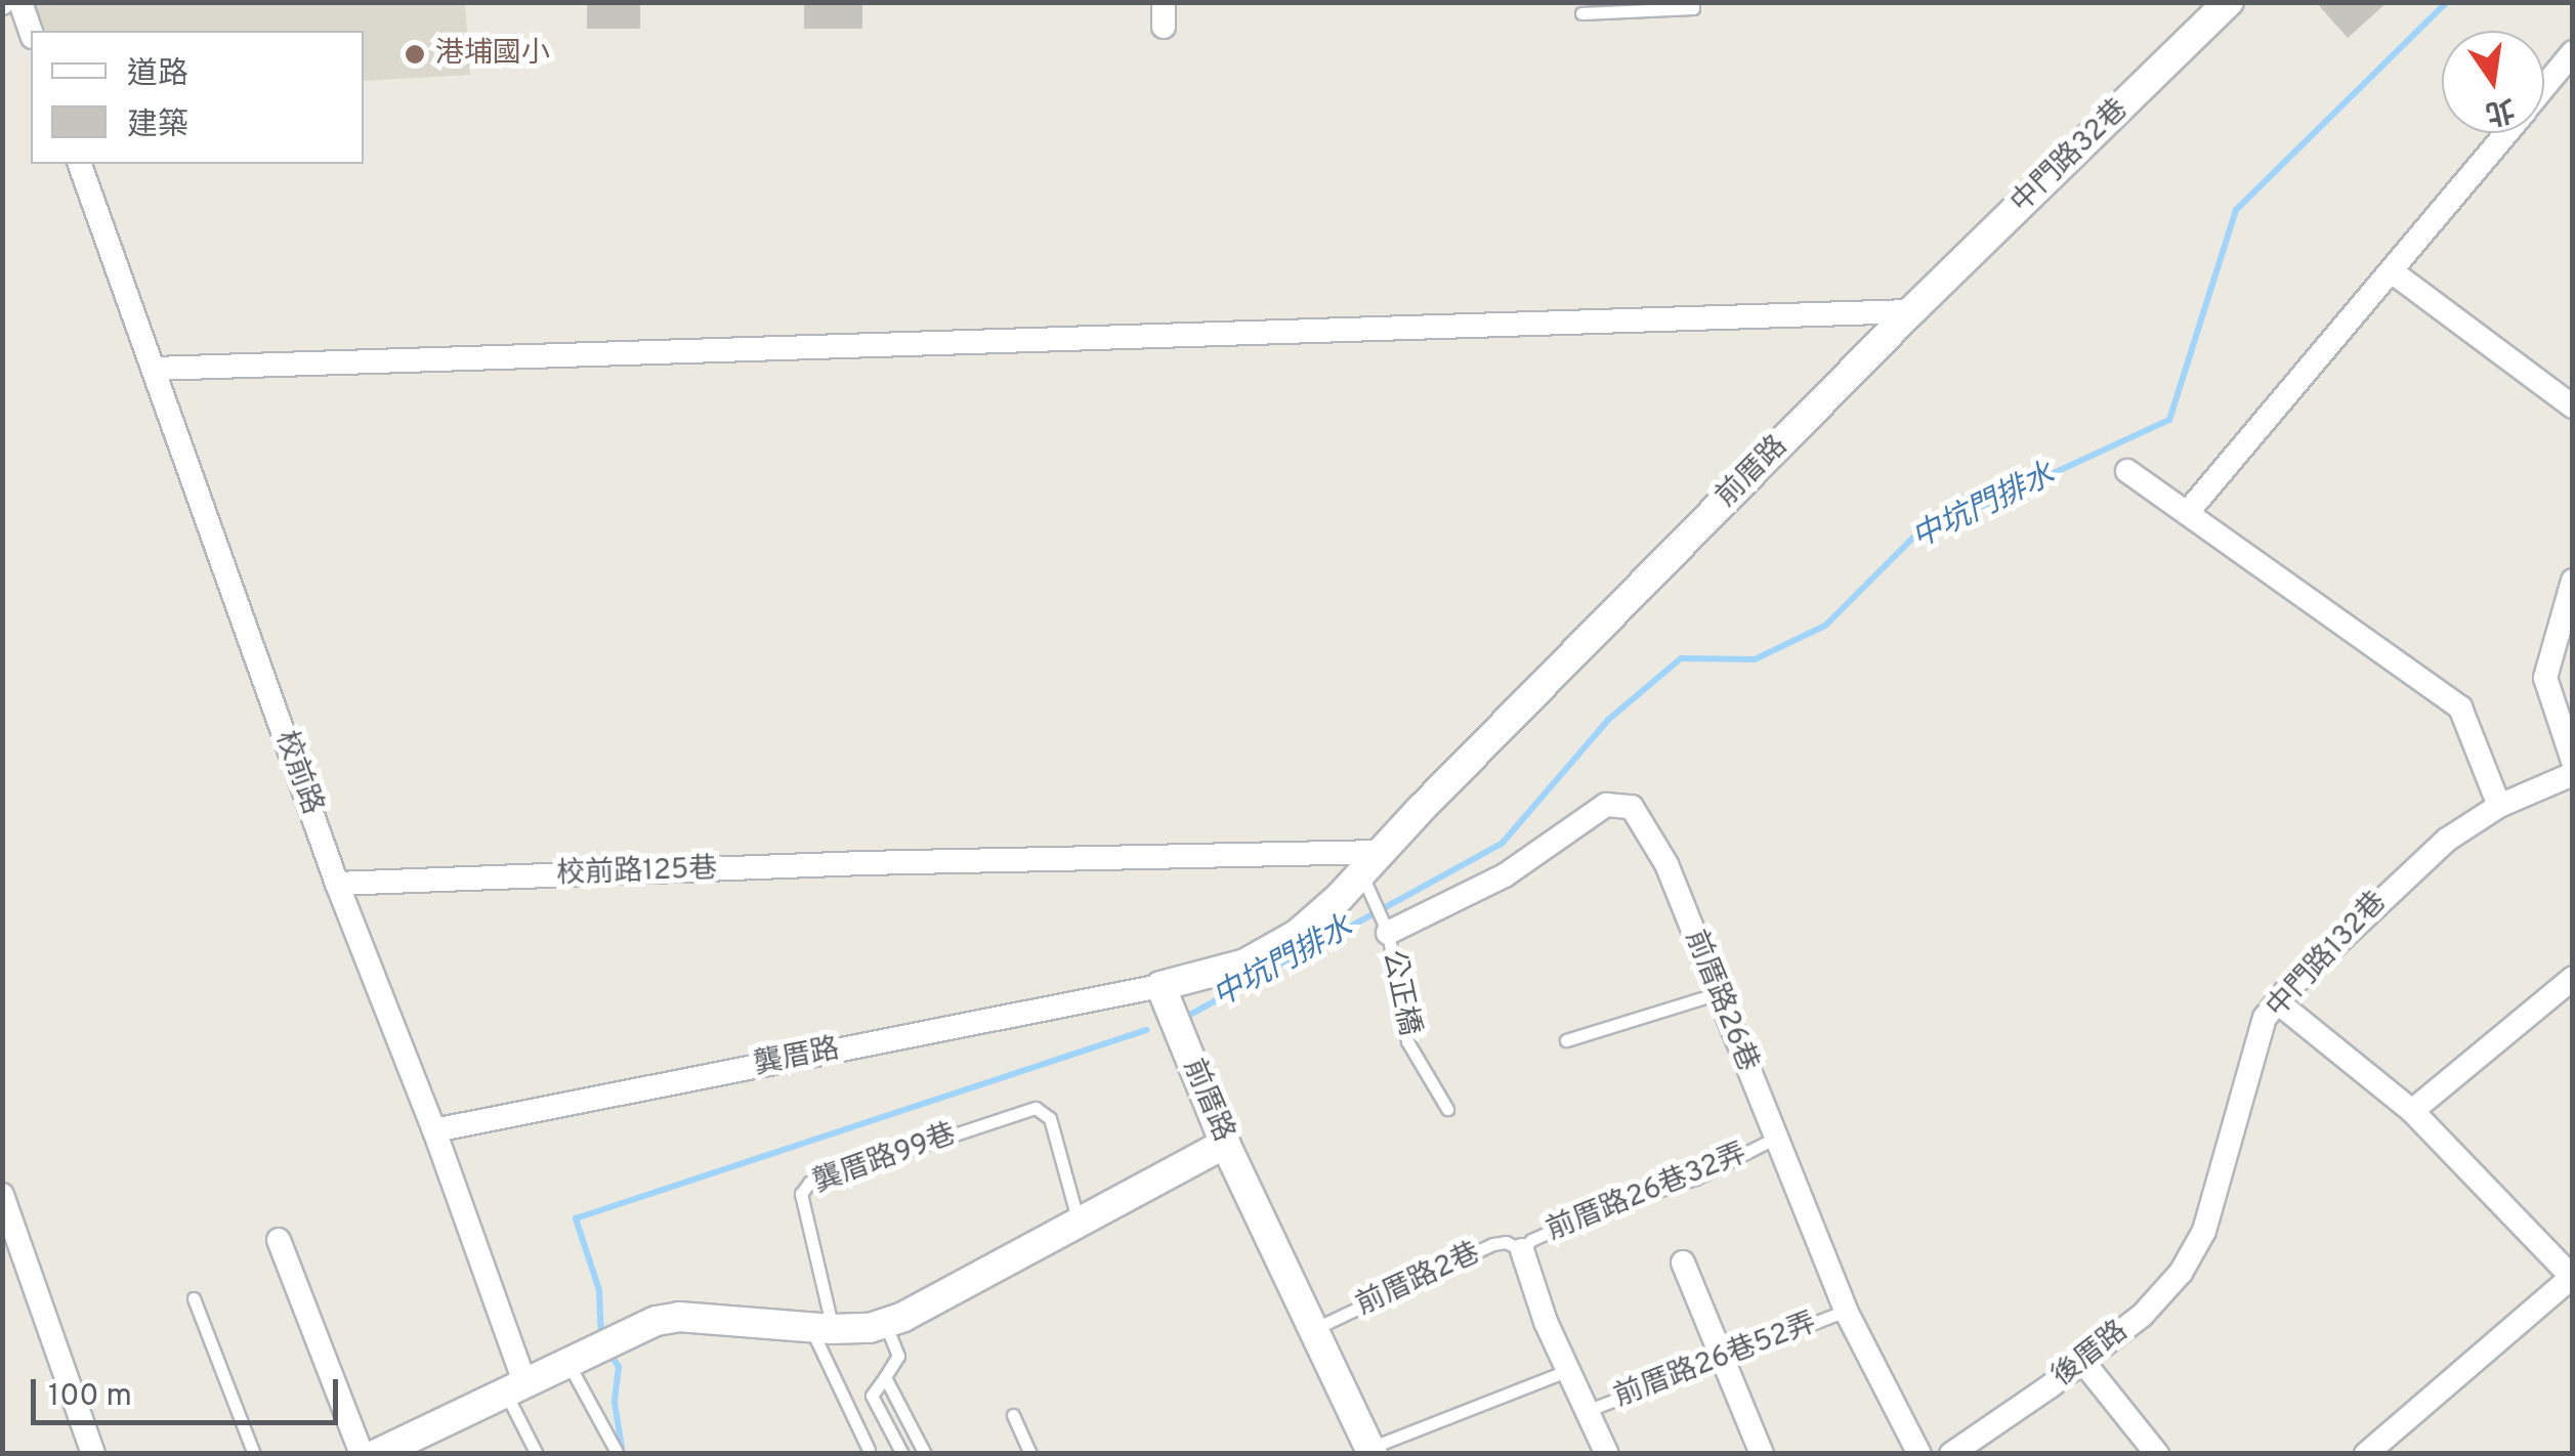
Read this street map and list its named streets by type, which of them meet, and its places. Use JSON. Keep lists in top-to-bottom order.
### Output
{
  "streets": {
    "street": [
      "中門路32巷",
      "前厝路",
      "校前路",
      "校前路125巷",
      "中門路132巷",
      "前厝路26巷",
      "龔厝路",
      "後厝路"
    ],
    "lane": [
      "公正橋",
      "龔厝路99巷",
      "前厝路26巷32弄",
      "前厝路2巷",
      "前厝路26巷52弄"
    ]
  },
  "crossings": [
    ["中門路32巷", "前厝路"],
    ["前厝路", "校前路125巷"],
    ["前厝路", "公正橋"],
    ["前厝路", "龔厝路"],
    ["前厝路", "前厝路2巷"],
    ["校前路", "校前路125巷"],
    ["校前路", "龔厝路"],
    ["校前路125巷", "公正橋"],
    ["中門路132巷", "後厝路"],
    ["公正橋", "前厝路26巷"],
    ["前厝路26巷", "前厝路26巷32弄"],
    ["前厝路26巷", "前厝路26巷52弄"],
    ["前厝路26巷32弄", "前厝路2巷"]
  ],
  "water": ["中坑門排水"],
  "places": ["港埔國小"],
  "legend": ["道路", "建築"],
  "scale_bar": "100 m",
  "north": "bottom"
}
